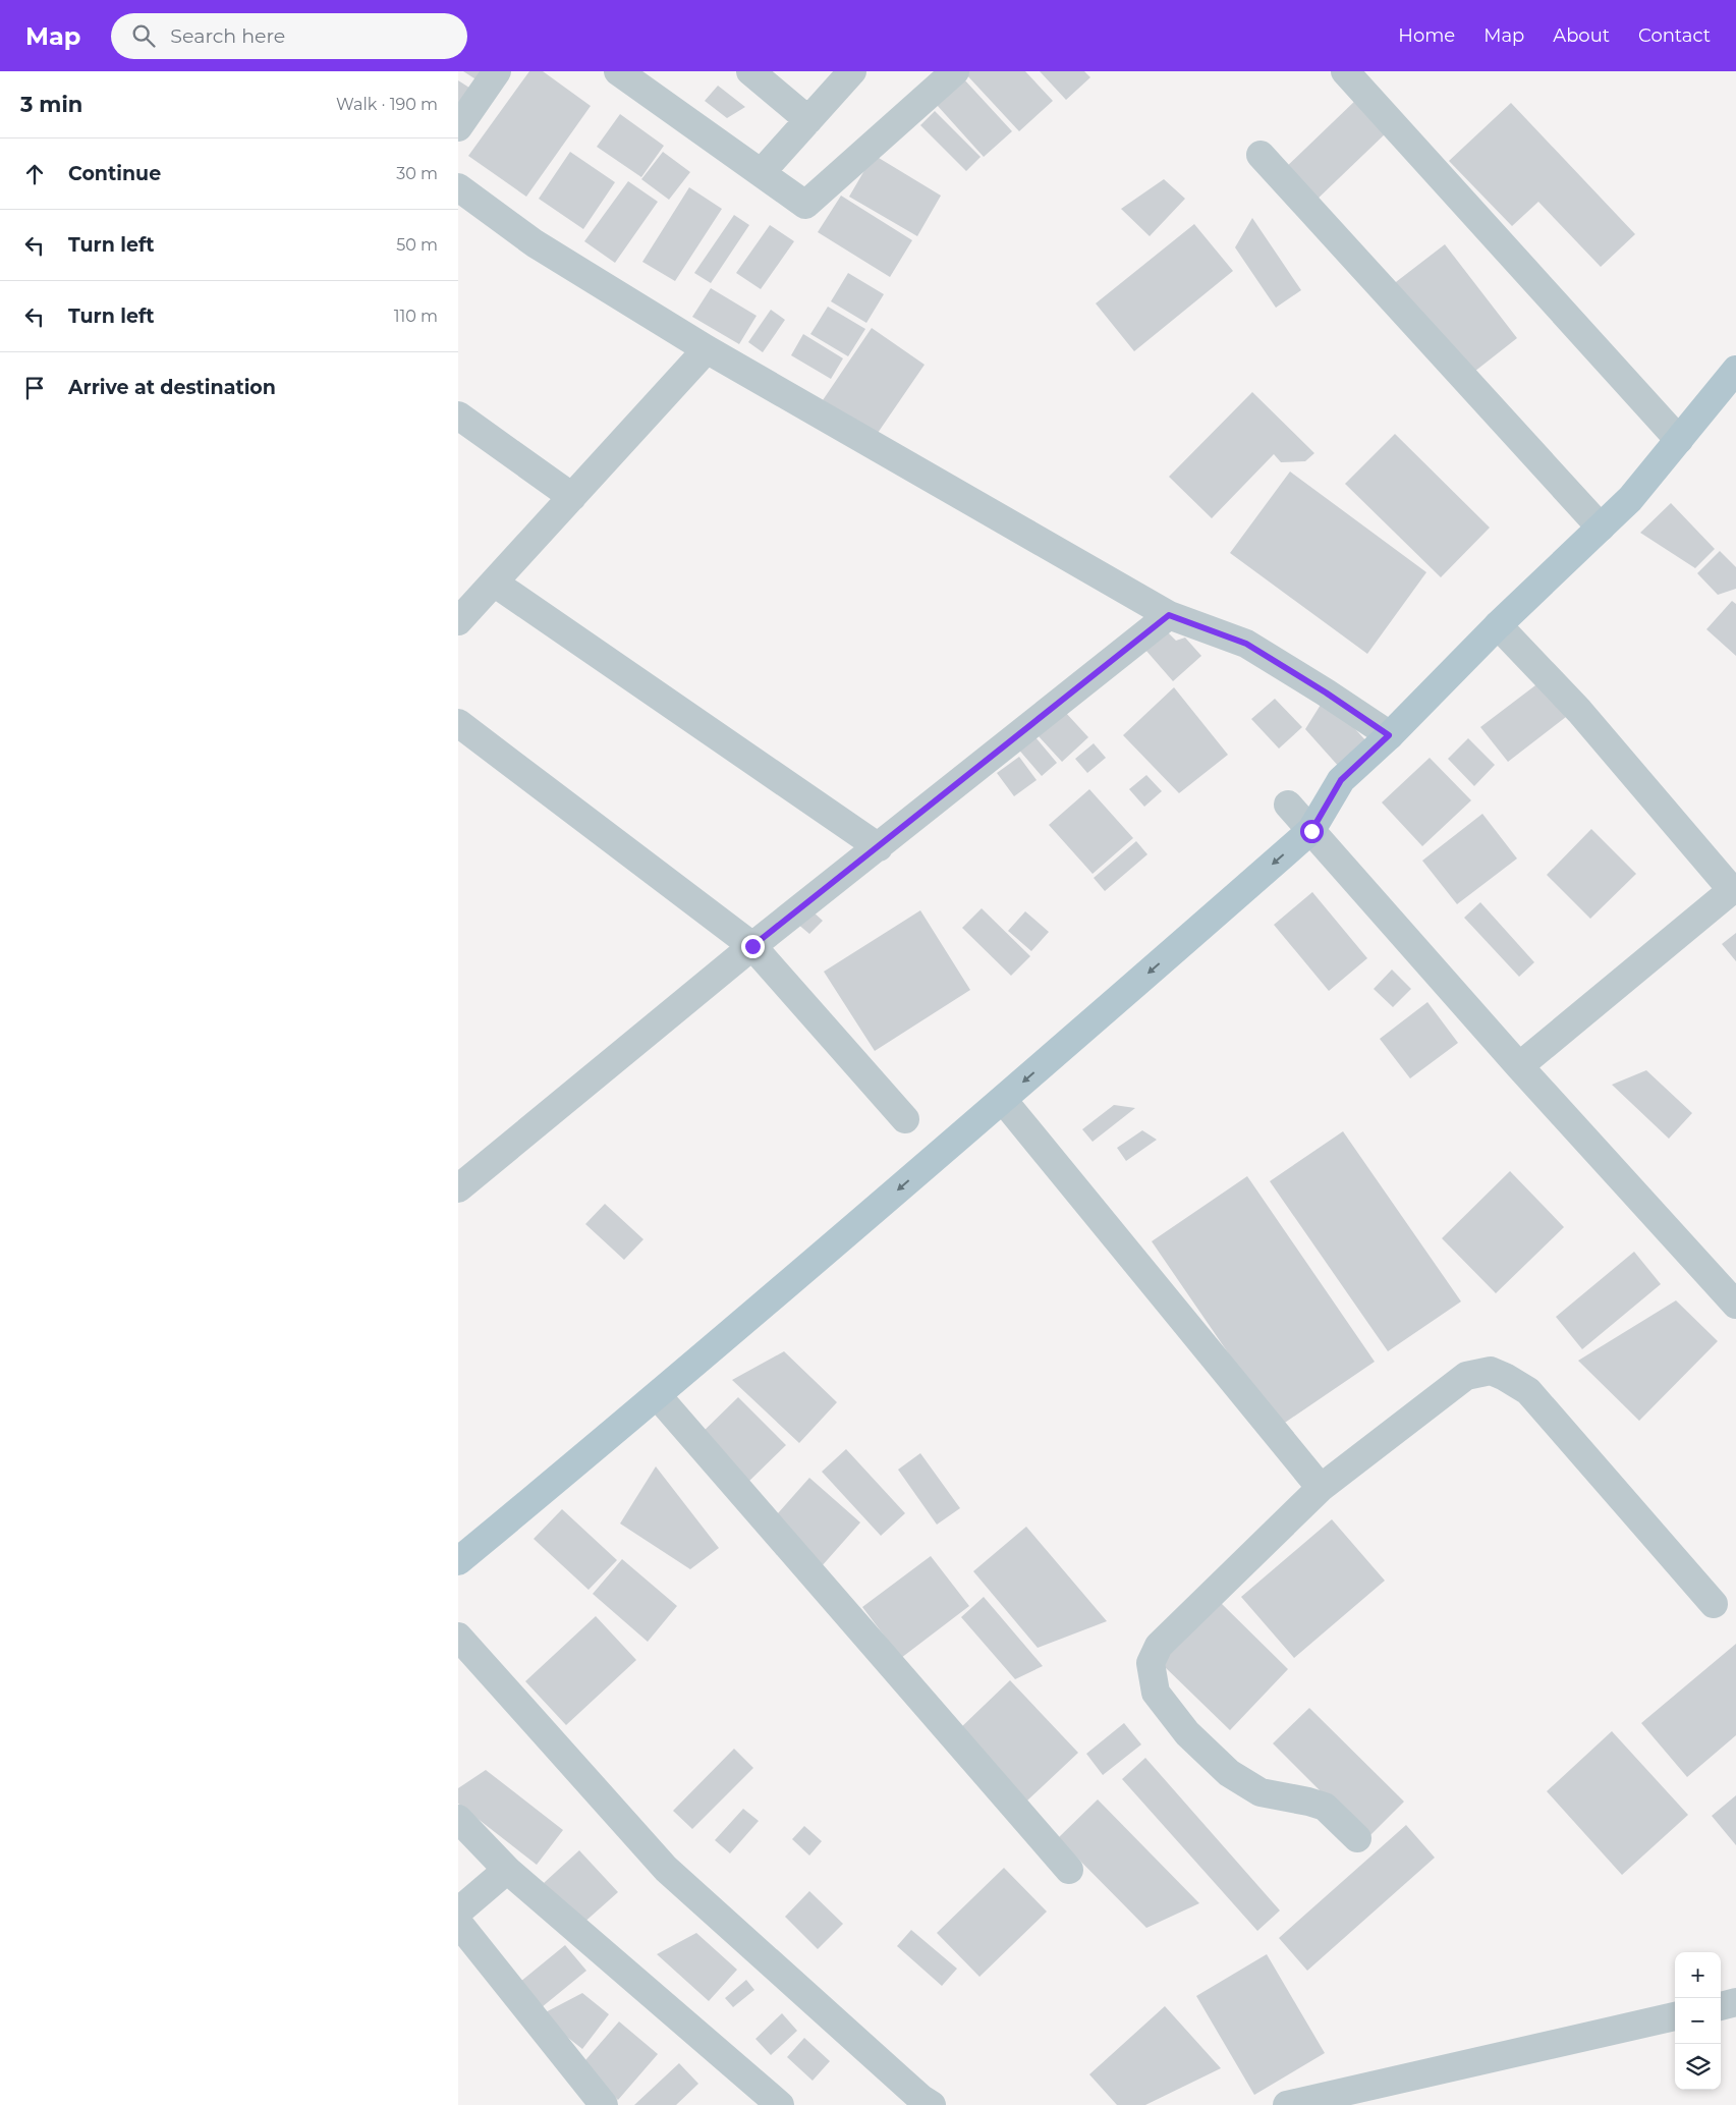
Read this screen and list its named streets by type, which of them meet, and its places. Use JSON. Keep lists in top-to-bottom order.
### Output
{
  "page": {
    "header": "Map",
    "search": "Search here",
    "nav": [
      "Home",
      "Map",
      "About",
      "Contact"
    ],
    "heading": ["3 min", "Walk · 190 m"],
    "list": [
      ["Continue", "30 m"],
      ["Turn left", "50 m"],
      ["Turn left", "110 m"],
      "Arrive at destination"
    ],
    "map_buttons": ["+", "−"]
  }
}
